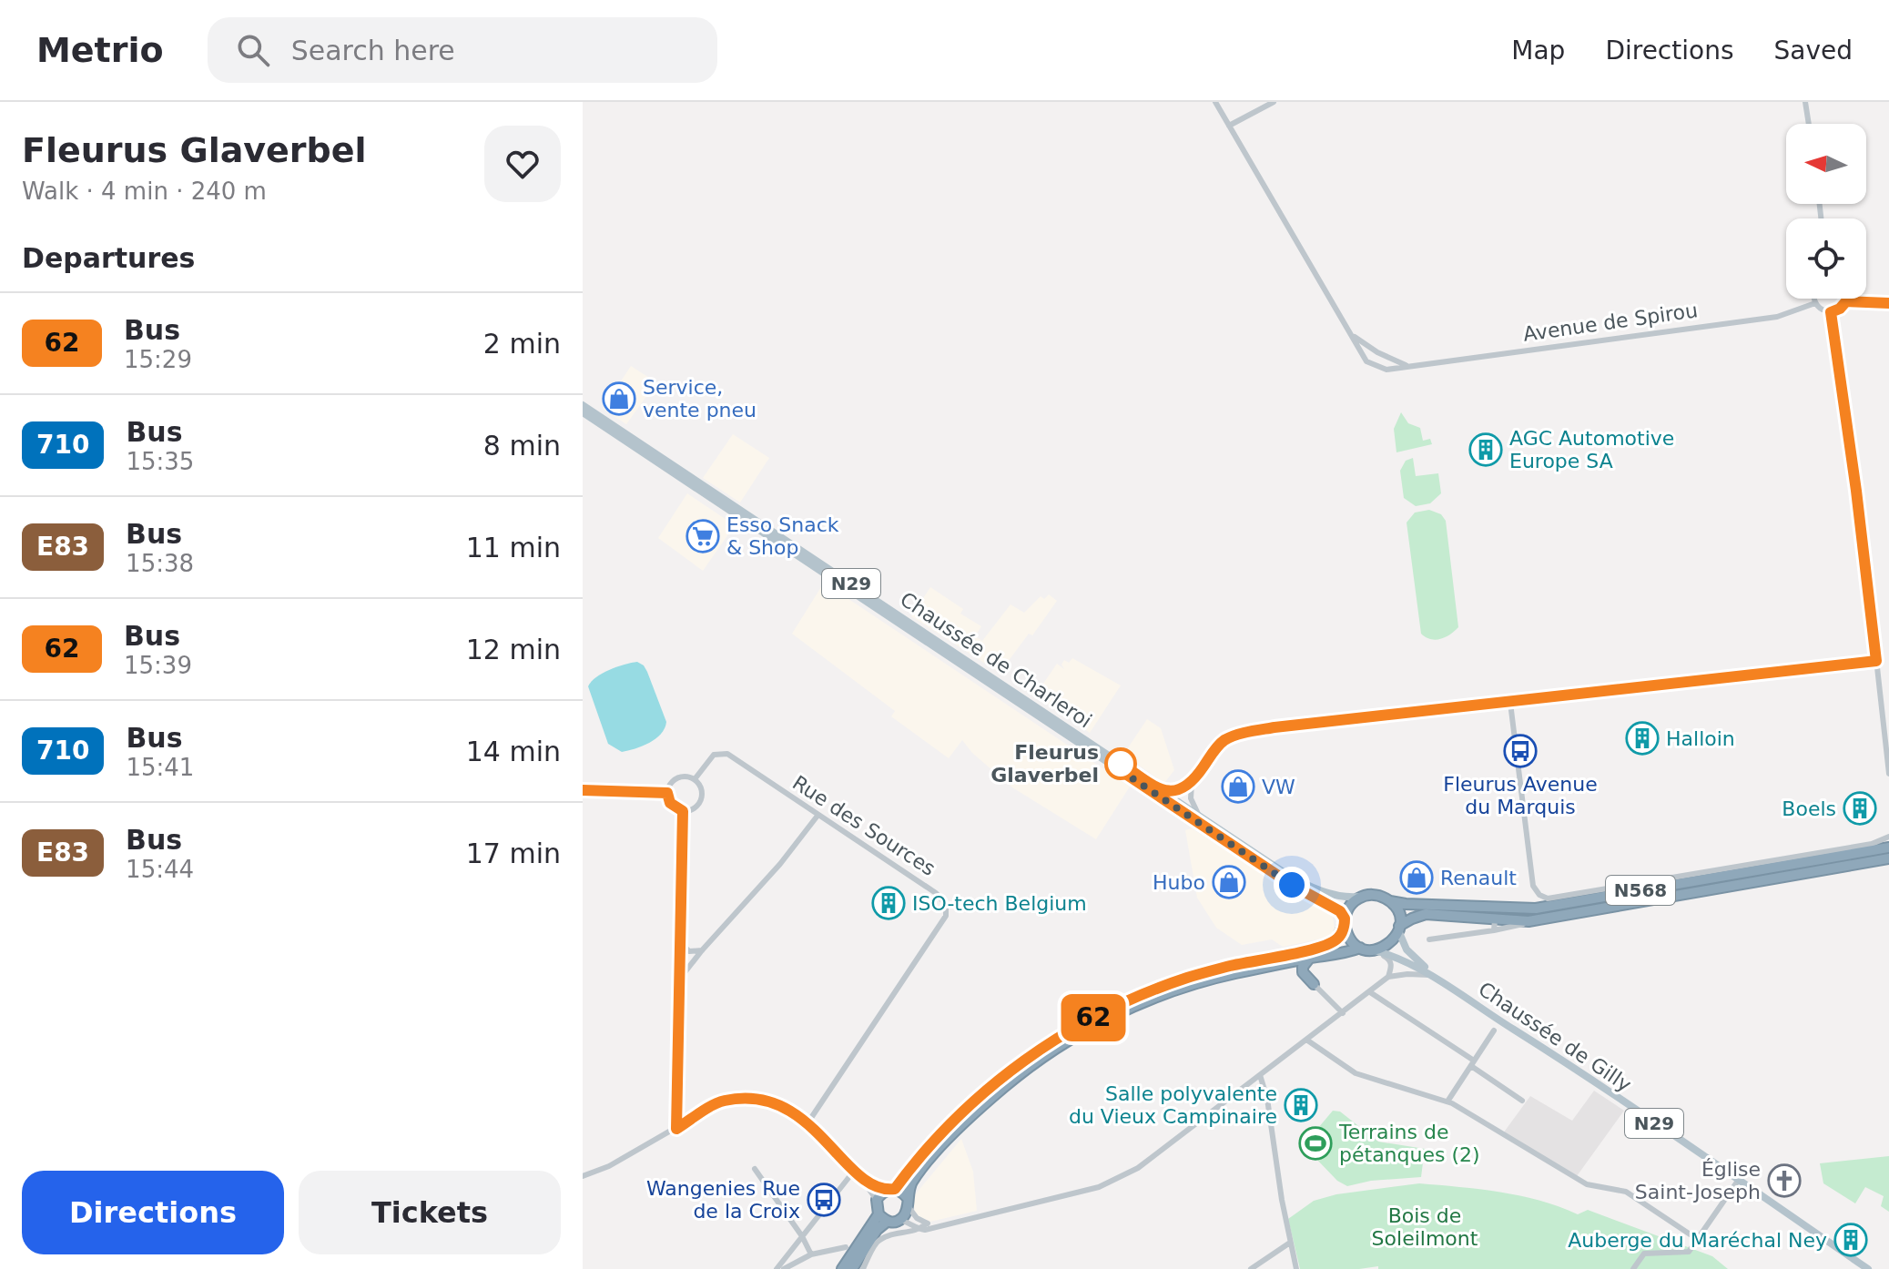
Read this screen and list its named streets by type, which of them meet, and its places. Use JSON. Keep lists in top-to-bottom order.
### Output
{
  "streets": {
    "highway": ["N568"],
    "main road": ["N29", "Chaussée de Charleroi", "Chaussée de Gilly"],
    "street": ["Avenue de Spirou", "Rue des Sources"]
  },
  "crossings": [
    ["Chaussée de Charleroi", "N568"],
    ["Chaussée de Charleroi", "Chaussée de Gilly"],
    ["N568", "Chaussée de Gilly"]
  ],
  "parks": ["Bois de Soleilmont"],
  "places": {
    "shop": [
      "Service, vente pneu",
      "VW",
      "Renault",
      "Hubo"
    ],
    "building": [
      "AGC Automotive Europe SA",
      "Halloin",
      "Boels",
      "ISO-tech Belgium",
      "Salle polyvalente du Vieux Campinaire",
      "Auberge du Maréchal Ney"
    ],
    "supermarket": ["Esso Snack & Shop"],
    "bus stop": ["Fleurus Avenue du Marquis", "Wangenies Rue de la Croix"],
    "other": ["Fleurus Glaverbel"],
    "sports": ["Terrains de pétanques (2)"],
    "church": ["Église Saint-Joseph"]
  },
  "lines": ["bus line 62"],
  "north": "left",
  "page": {
    "header": "Metrio",
    "search": "Search here",
    "nav": ["Map", "Directions", "Saved"],
    "heading": [
      ["Fleurus Glaverbel", "Walk · 4 min · 240 m"],
      "Departures"
    ],
    "on_map": "62",
    "list": [
      {
        "mark": "62",
        "name": "Bus",
        "note": "15:29",
        "value": "2 min"
      },
      {
        "mark": "710",
        "name": "Bus",
        "note": "15:35",
        "value": "8 min"
      },
      {
        "mark": "E83",
        "name": "Bus",
        "note": "15:38",
        "value": "11 min"
      },
      {
        "mark": "62",
        "name": "Bus",
        "note": "15:39",
        "value": "12 min"
      },
      {
        "mark": "710",
        "name": "Bus",
        "note": "15:41",
        "value": "14 min"
      },
      {
        "mark": "E83",
        "name": "Bus",
        "note": "15:44",
        "value": "17 min"
      }
    ],
    "buttons": ["Directions", "Tickets"]
  }
}
